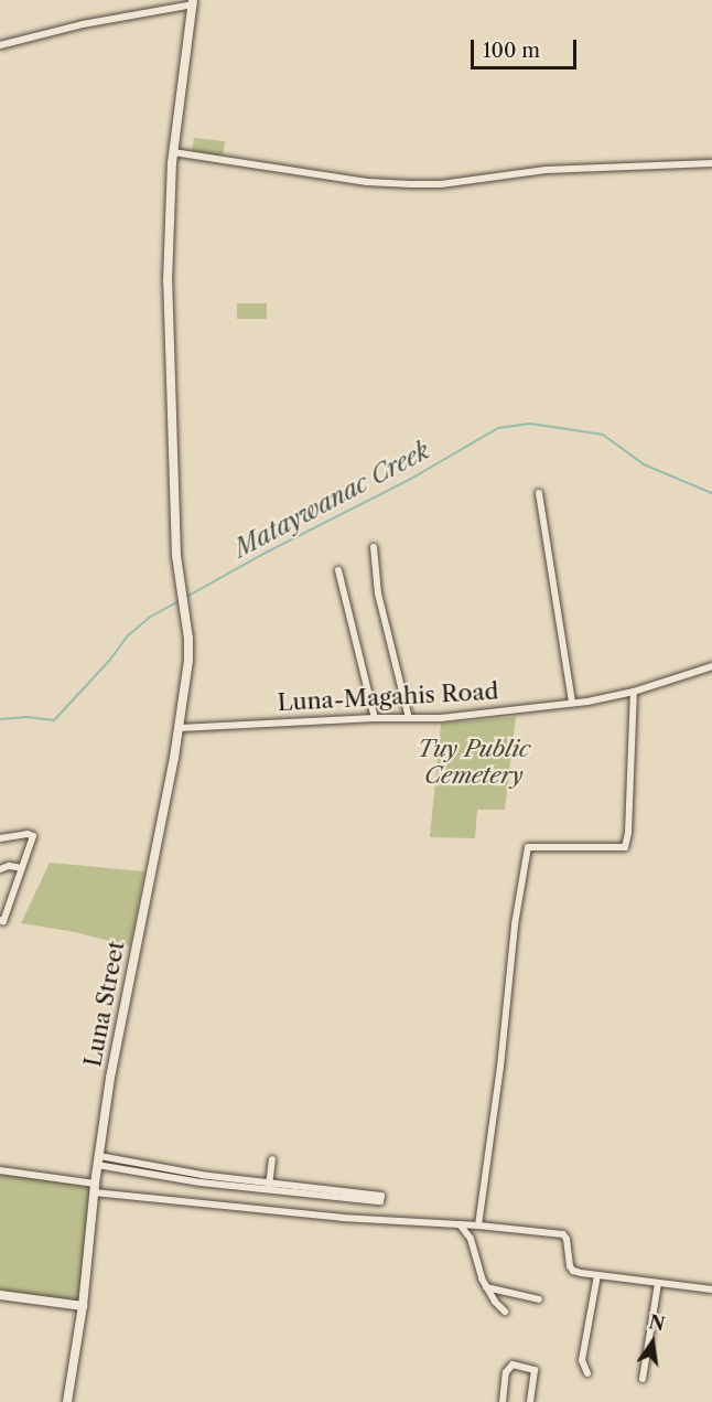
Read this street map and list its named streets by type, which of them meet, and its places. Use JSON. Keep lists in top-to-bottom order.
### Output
{
  "streets": {
    "street": ["Luna-Magahis Road", "Luna Street"]
  },
  "crossings": [
    ["Luna-Magahis Road", "Luna Street"]
  ],
  "water": ["Mataywanac Creek"],
  "parks": ["Tuy Public Cemetery"],
  "scale_bar": "100 m",
  "north": "top"
}
